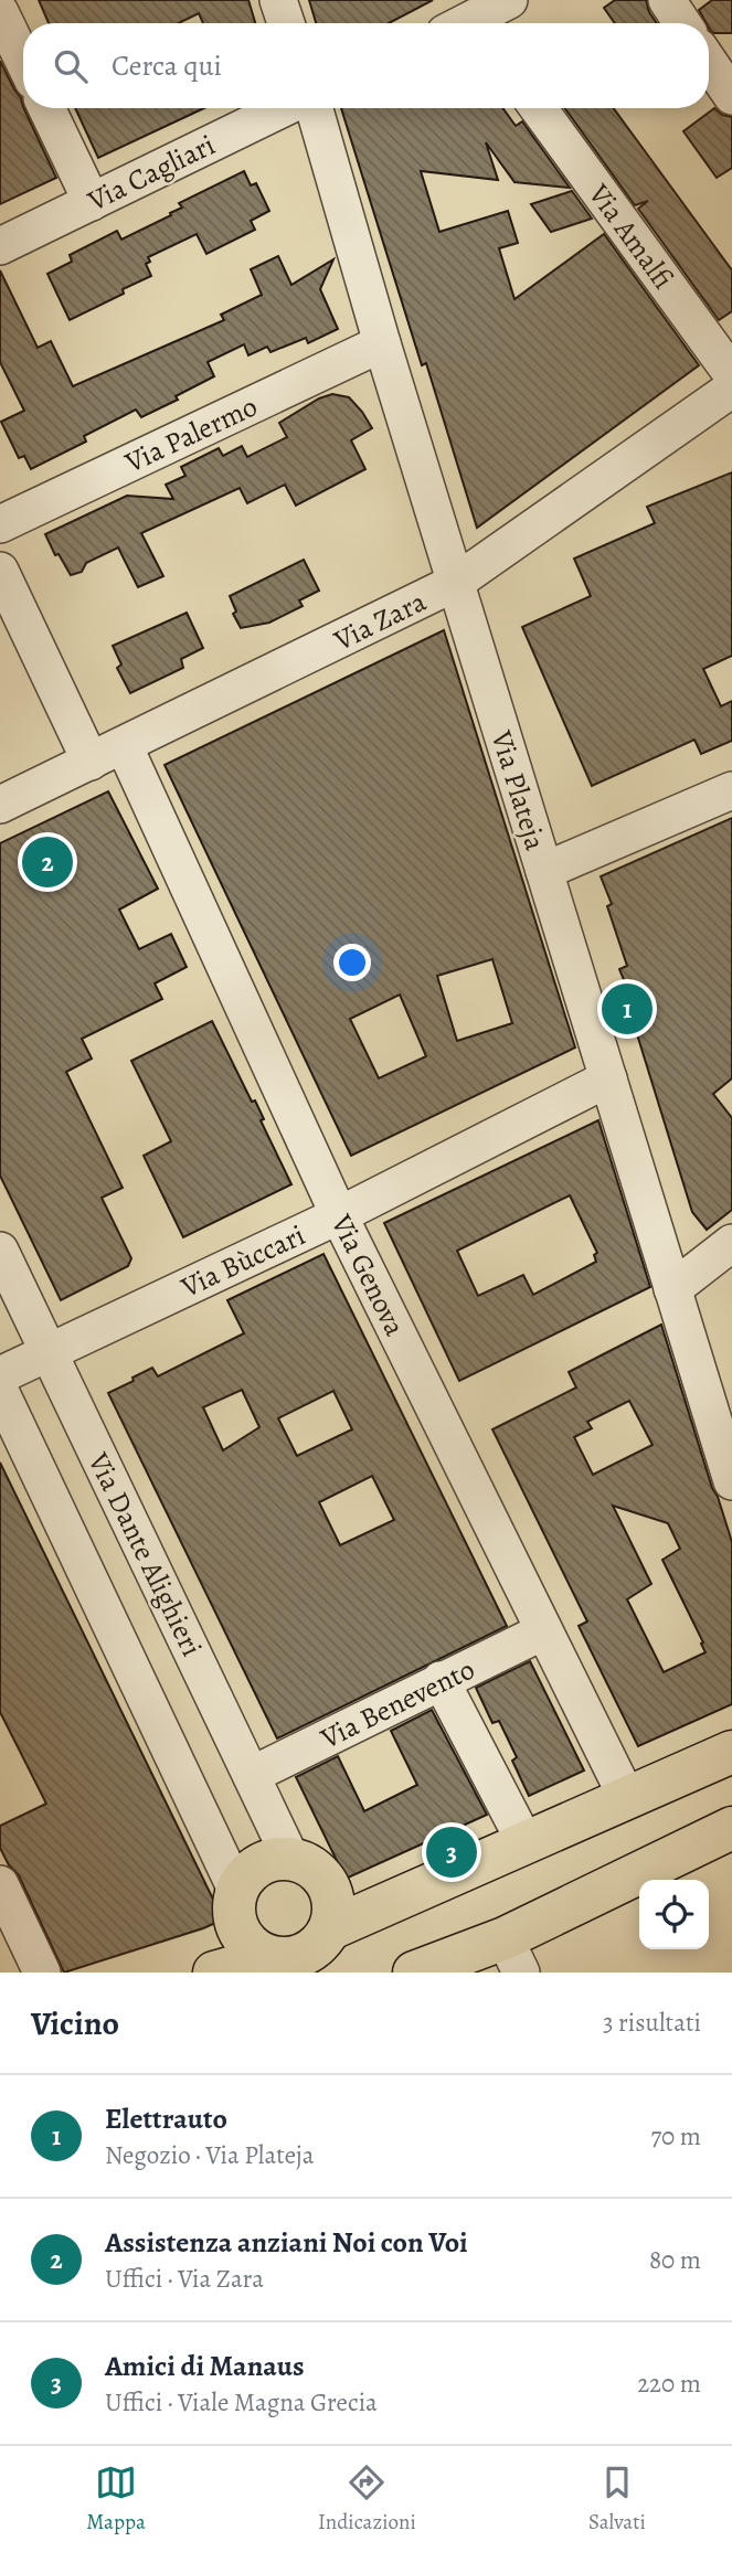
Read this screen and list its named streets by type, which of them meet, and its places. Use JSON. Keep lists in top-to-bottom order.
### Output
{
  "streets": {
    "street": [
      "Via Cagliari",
      "Via Amalfi",
      "Via Palermo",
      "Via Zara",
      "Via Plateja",
      "Via Bùccari",
      "Via Genova",
      "Via Dante Alighieri",
      "Via Benevento"
    ]
  },
  "crossings": [
    ["Via Palermo", "Via Plateja"],
    ["Via Zara", "Via Plateja"],
    ["Via Zara", "Via Genova"],
    ["Via Plateja", "Via Bùccari"],
    ["Via Bùccari", "Via Genova"],
    ["Via Bùccari", "Via Dante Alighieri"],
    ["Via Genova", "Via Benevento"],
    ["Via Dante Alighieri", "Via Benevento"]
  ],
  "page": {
    "search": "Cerca qui",
    "pins": ["2", "1", "3"],
    "heading": ["Vicino", "3 risultati"],
    "list": [
      {
        "mark": "1",
        "name": "Elettrauto",
        "note": "Negozio · Via Plateja",
        "value": "70 m"
      },
      {
        "mark": "2",
        "name": "Assistenza anziani Noi con Voi",
        "note": "Uffici · Via Zara",
        "value": "80 m"
      },
      {
        "mark": "3",
        "name": "Amici di Manaus",
        "note": "Uffici · Viale Magna Grecia",
        "value": "220 m"
      }
    ],
    "nav": ["Mappa", "Indicazioni", "Salvati"]
  }
}
